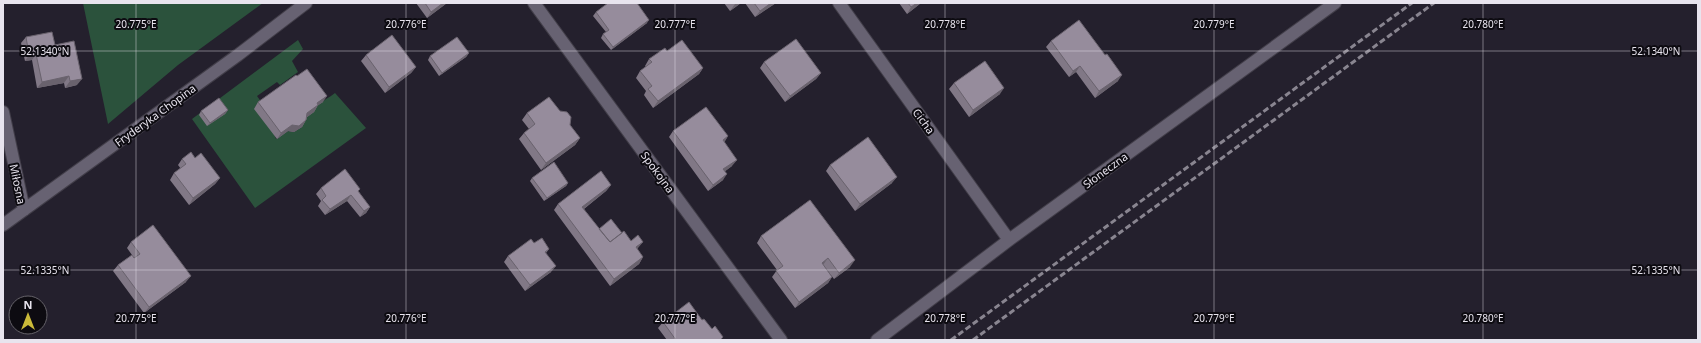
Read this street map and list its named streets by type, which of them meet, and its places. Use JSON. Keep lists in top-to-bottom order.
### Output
{
  "streets": {
    "street": [
      "Fryderyka Chopina",
      "Cicha",
      "Słoneczna",
      "Spokojna",
      "Miłosna"
    ]
  },
  "crossings": [
    ["Fryderyka Chopina", "Miłosna"],
    ["Cicha", "Słoneczna"]
  ],
  "north": "top",
  "coordinates": [
    "20.775°E",
    "20.776°E",
    "20.777°E",
    "20.778°E",
    "20.779°E",
    "20.780°E",
    "52.1340°N",
    "52.1335°N"
  ]
}
